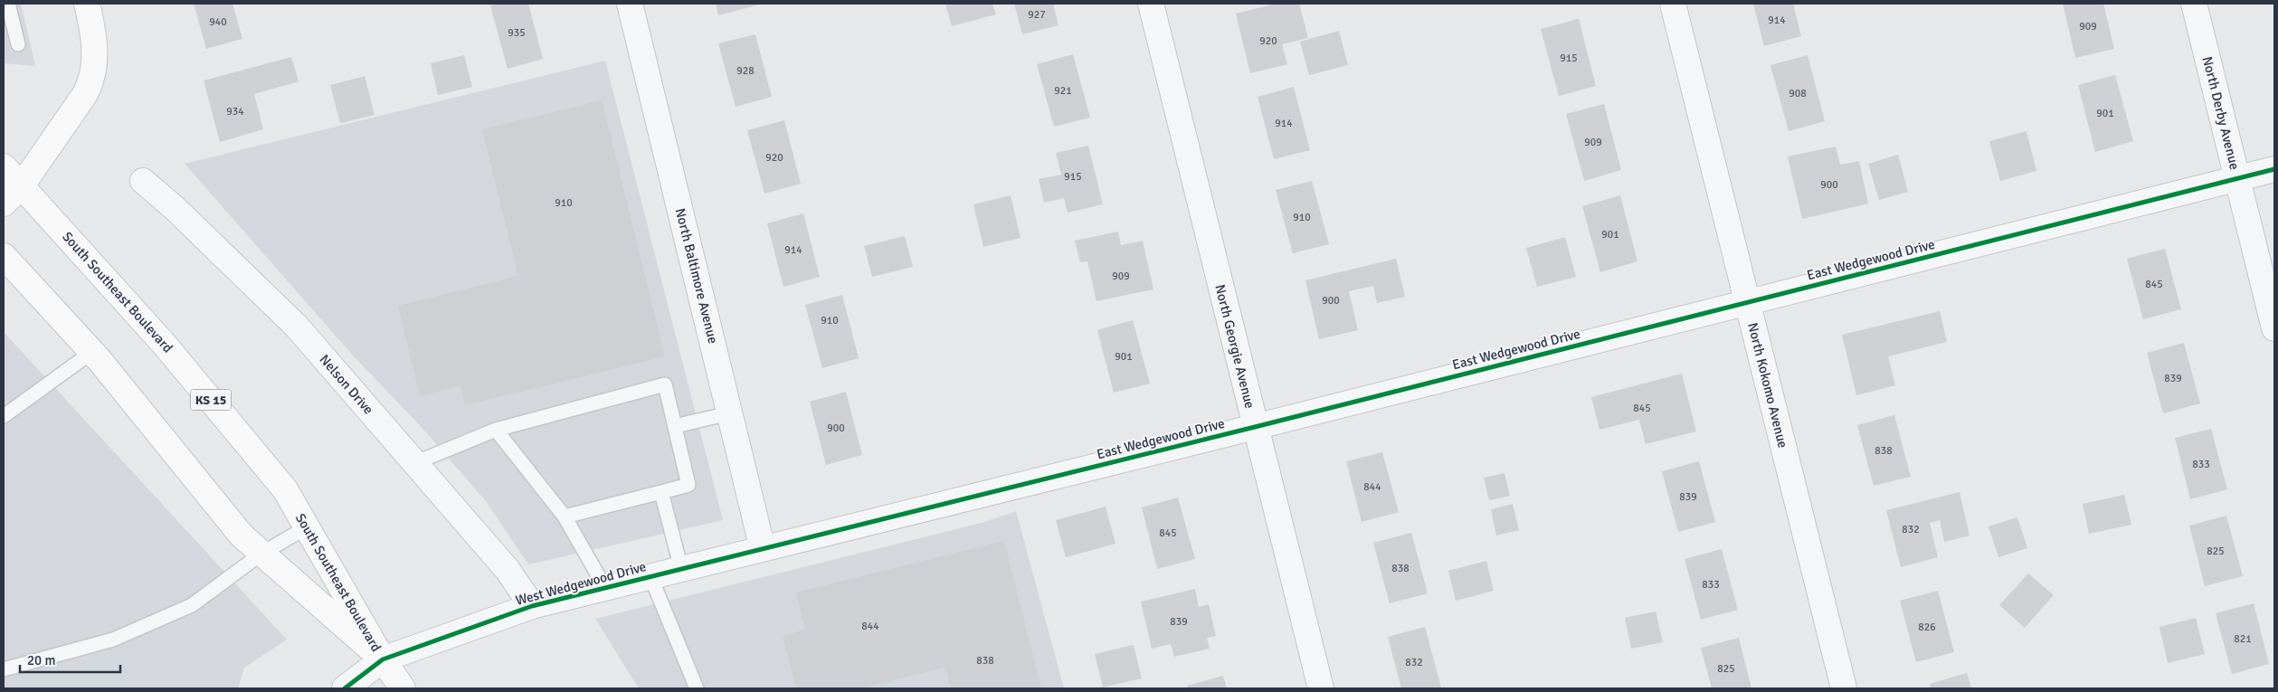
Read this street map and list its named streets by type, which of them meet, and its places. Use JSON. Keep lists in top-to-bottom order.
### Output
{
  "streets": {
    "main road": ["South Southeast Boulevard", "KS 15"],
    "street": [
      "North Derby Avenue",
      "East Wedgewood Drive",
      "North Baltimore Avenue",
      "North Georgie Avenue",
      "Nelson Drive",
      "North Kokomo Avenue",
      "West Wedgewood Drive"
    ]
  },
  "crossings": [
    ["North Derby Avenue", "East Wedgewood Drive"],
    ["East Wedgewood Drive", "North Baltimore Avenue"],
    ["East Wedgewood Drive", "North Georgie Avenue"],
    ["East Wedgewood Drive", "North Kokomo Avenue"],
    ["East Wedgewood Drive", "West Wedgewood Drive"],
    ["North Baltimore Avenue", "West Wedgewood Drive"],
    ["South Southeast Boulevard", "KS 15"],
    ["South Southeast Boulevard", "West Wedgewood Drive"],
    ["Nelson Drive", "West Wedgewood Drive"],
    ["KS 15", "West Wedgewood Drive"]
  ],
  "house_numbers": [
    "927",
    "914",
    "940",
    "909",
    "935",
    "920",
    "915",
    "928",
    "921",
    "908",
    "934",
    "901",
    "914",
    "909",
    "920",
    "915",
    "900",
    "910",
    "910",
    "901",
    "914",
    "909",
    "845",
    "900",
    "910",
    "901",
    "839",
    "845",
    "900",
    "838",
    "833",
    "844",
    "839",
    "832",
    "845",
    "825",
    "838",
    "833",
    "839",
    "844",
    "826",
    "821",
    "838",
    "832",
    "825"
  ],
  "scale_bar": "20 m"
}
